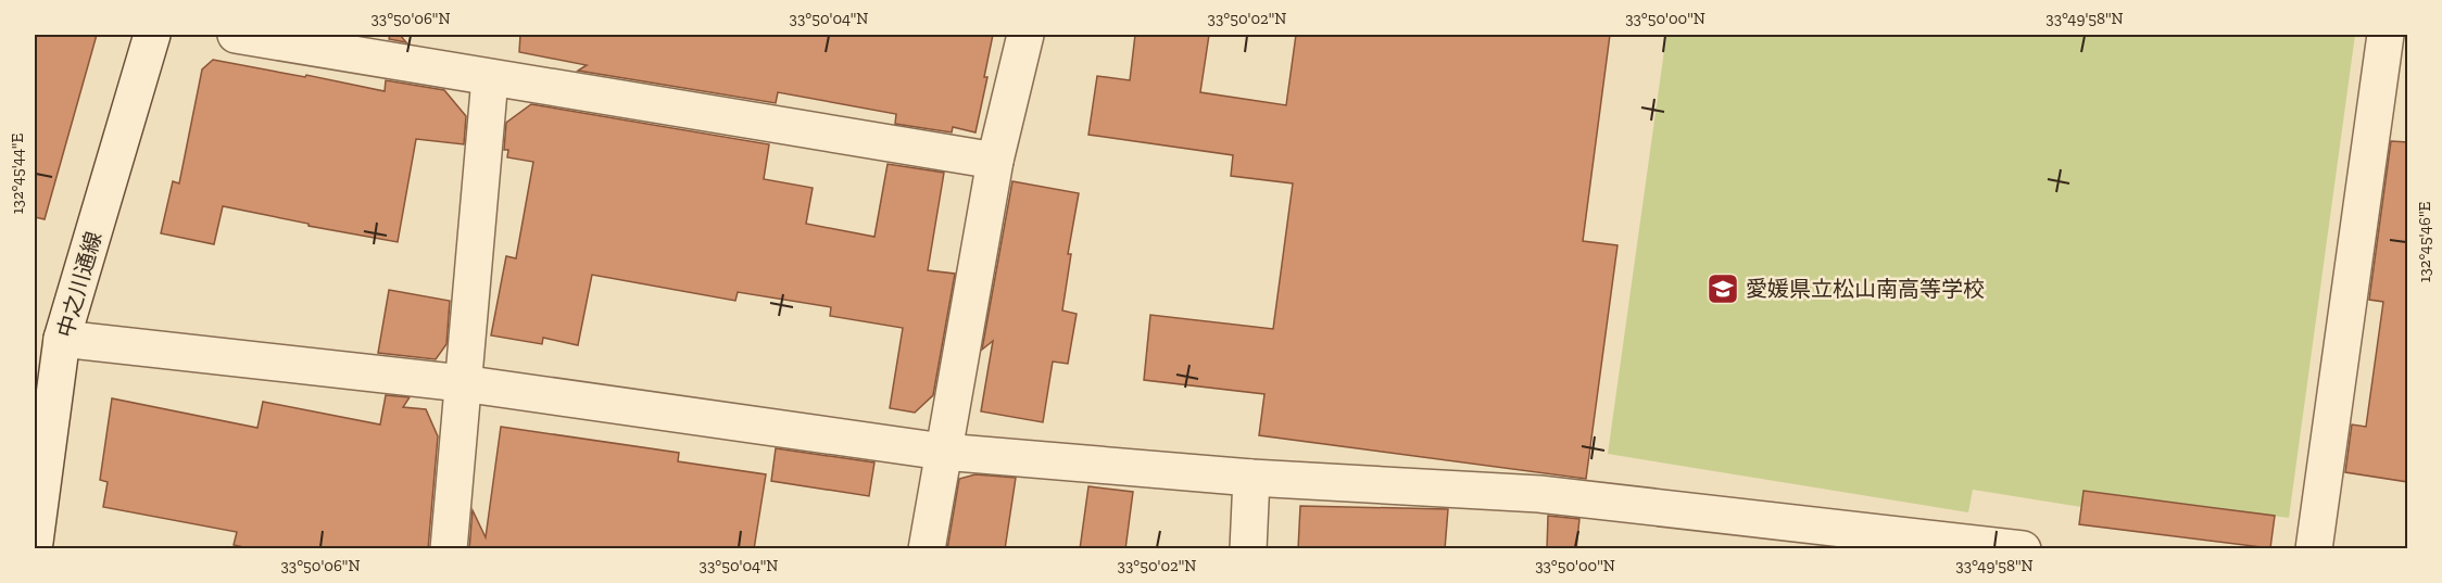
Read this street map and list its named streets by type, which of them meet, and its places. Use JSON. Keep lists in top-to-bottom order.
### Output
{
  "streets": {
    "street": ["中之川通線"]
  },
  "places": {
    "school or university": ["愛媛県立松山南高等学校"]
  },
  "coordinates": [
    "33°50'06\"N",
    "33°50'04\"N",
    "33°50'02\"N",
    "33°50'00\"N",
    "33°49'58\"N",
    "132°45'44\"E",
    "132°45'46\"E"
  ]
}
